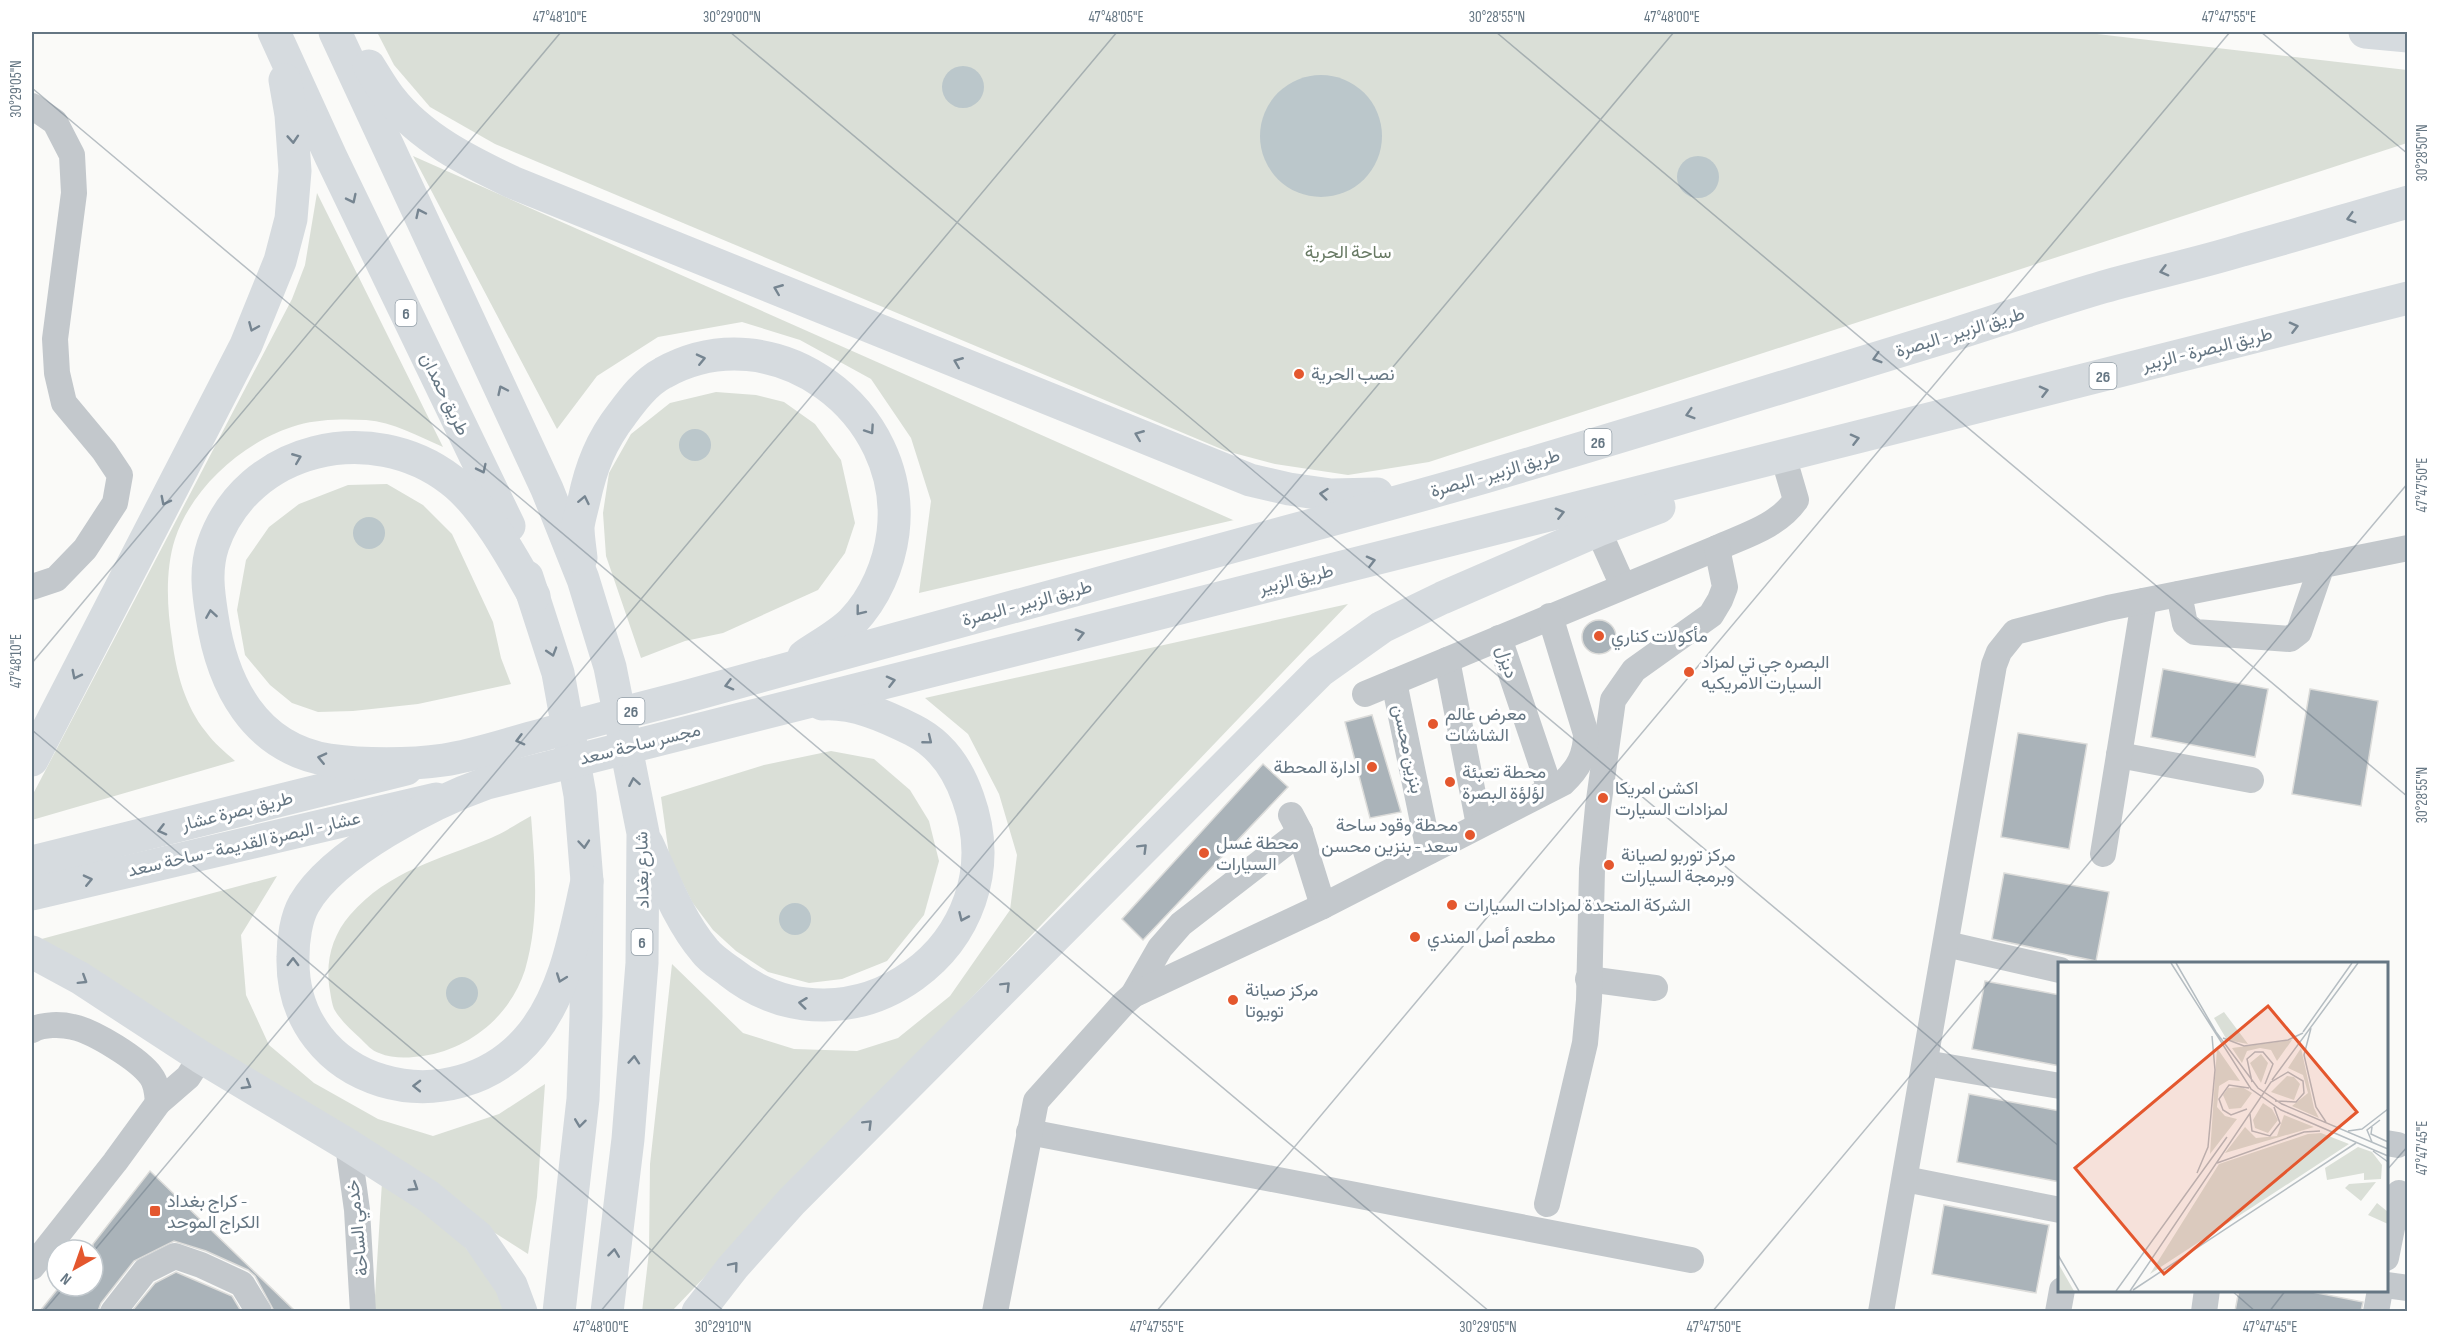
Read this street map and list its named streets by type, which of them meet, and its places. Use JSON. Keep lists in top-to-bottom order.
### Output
{
  "streets": {
    "main road": [
      "6",
      "طريق الزبير - البصرة",
      "طريق البصرة - الزبير",
      "26",
      "طريق حمدان",
      "طريق الزبير",
      "مجسر ساحة سعد",
      "طريق بصرة عشار",
      "عشار - البصرة القديمة - ساحة سعد",
      "شارع بغداد"
    ],
    "street": ["ديزل", "بنزين محسن", "خدمي الساحة"]
  },
  "crossings": [
    ["6", "طريق حمدان"],
    ["6", "شارع بغداد"],
    ["طريق الزبير - البصرة", "مجسر ساحة سعد"],
    ["طريق البصرة - الزبير", "طريق الزبير"],
    ["طريق الزبير", "مجسر ساحة سعد"],
    ["مجسر ساحة سعد", "طريق بصرة عشار"],
    ["مجسر ساحة سعد", "عشار - البصرة القديمة - ساحة سعد"]
  ],
  "one_way": [
    "طريق البصرة - الزبير",
    "طريق الزبير",
    "طريق بصرة عشار",
    "عشار - البصرة القديمة - ساحة سعد"
  ],
  "parks": ["ساحة الحرية"],
  "places": {
    "other": [
      "نصب الحرية",
      "مأكولات كناري",
      "البصره جي تي لمزاد السيارت الامريكيه",
      "معرض عالم الشاشات",
      "ادارة المحطة",
      "محطة تعبئة لؤلؤة البصرة",
      "اكشن امريكا لمزادات السيارت",
      "محطة وقود ساحة سعد - بنزين محسن",
      "محطة غسل السيارات",
      "مركز توربو لصيانة وبرمجة السيارات",
      "الشركة المتحدة لمزادات السيارات",
      "مطعم أصل المندي",
      "مركز صيانة تويوتا"
    ],
    "transit": ["كراج بغداد - الكراج الموحد"]
  },
  "north": "bottom left",
  "coordinates": [
    "47°48'10\"E",
    "30°29'00\"N",
    "47°48'05\"E",
    "30°28'55\"N",
    "47°48'00\"E",
    "47°47'55\"E",
    "30°29'05\"N",
    "30°28'50\"N",
    "47°47'50\"E",
    "47°47'45\"E",
    "30°29'10\"N"
  ]
}
